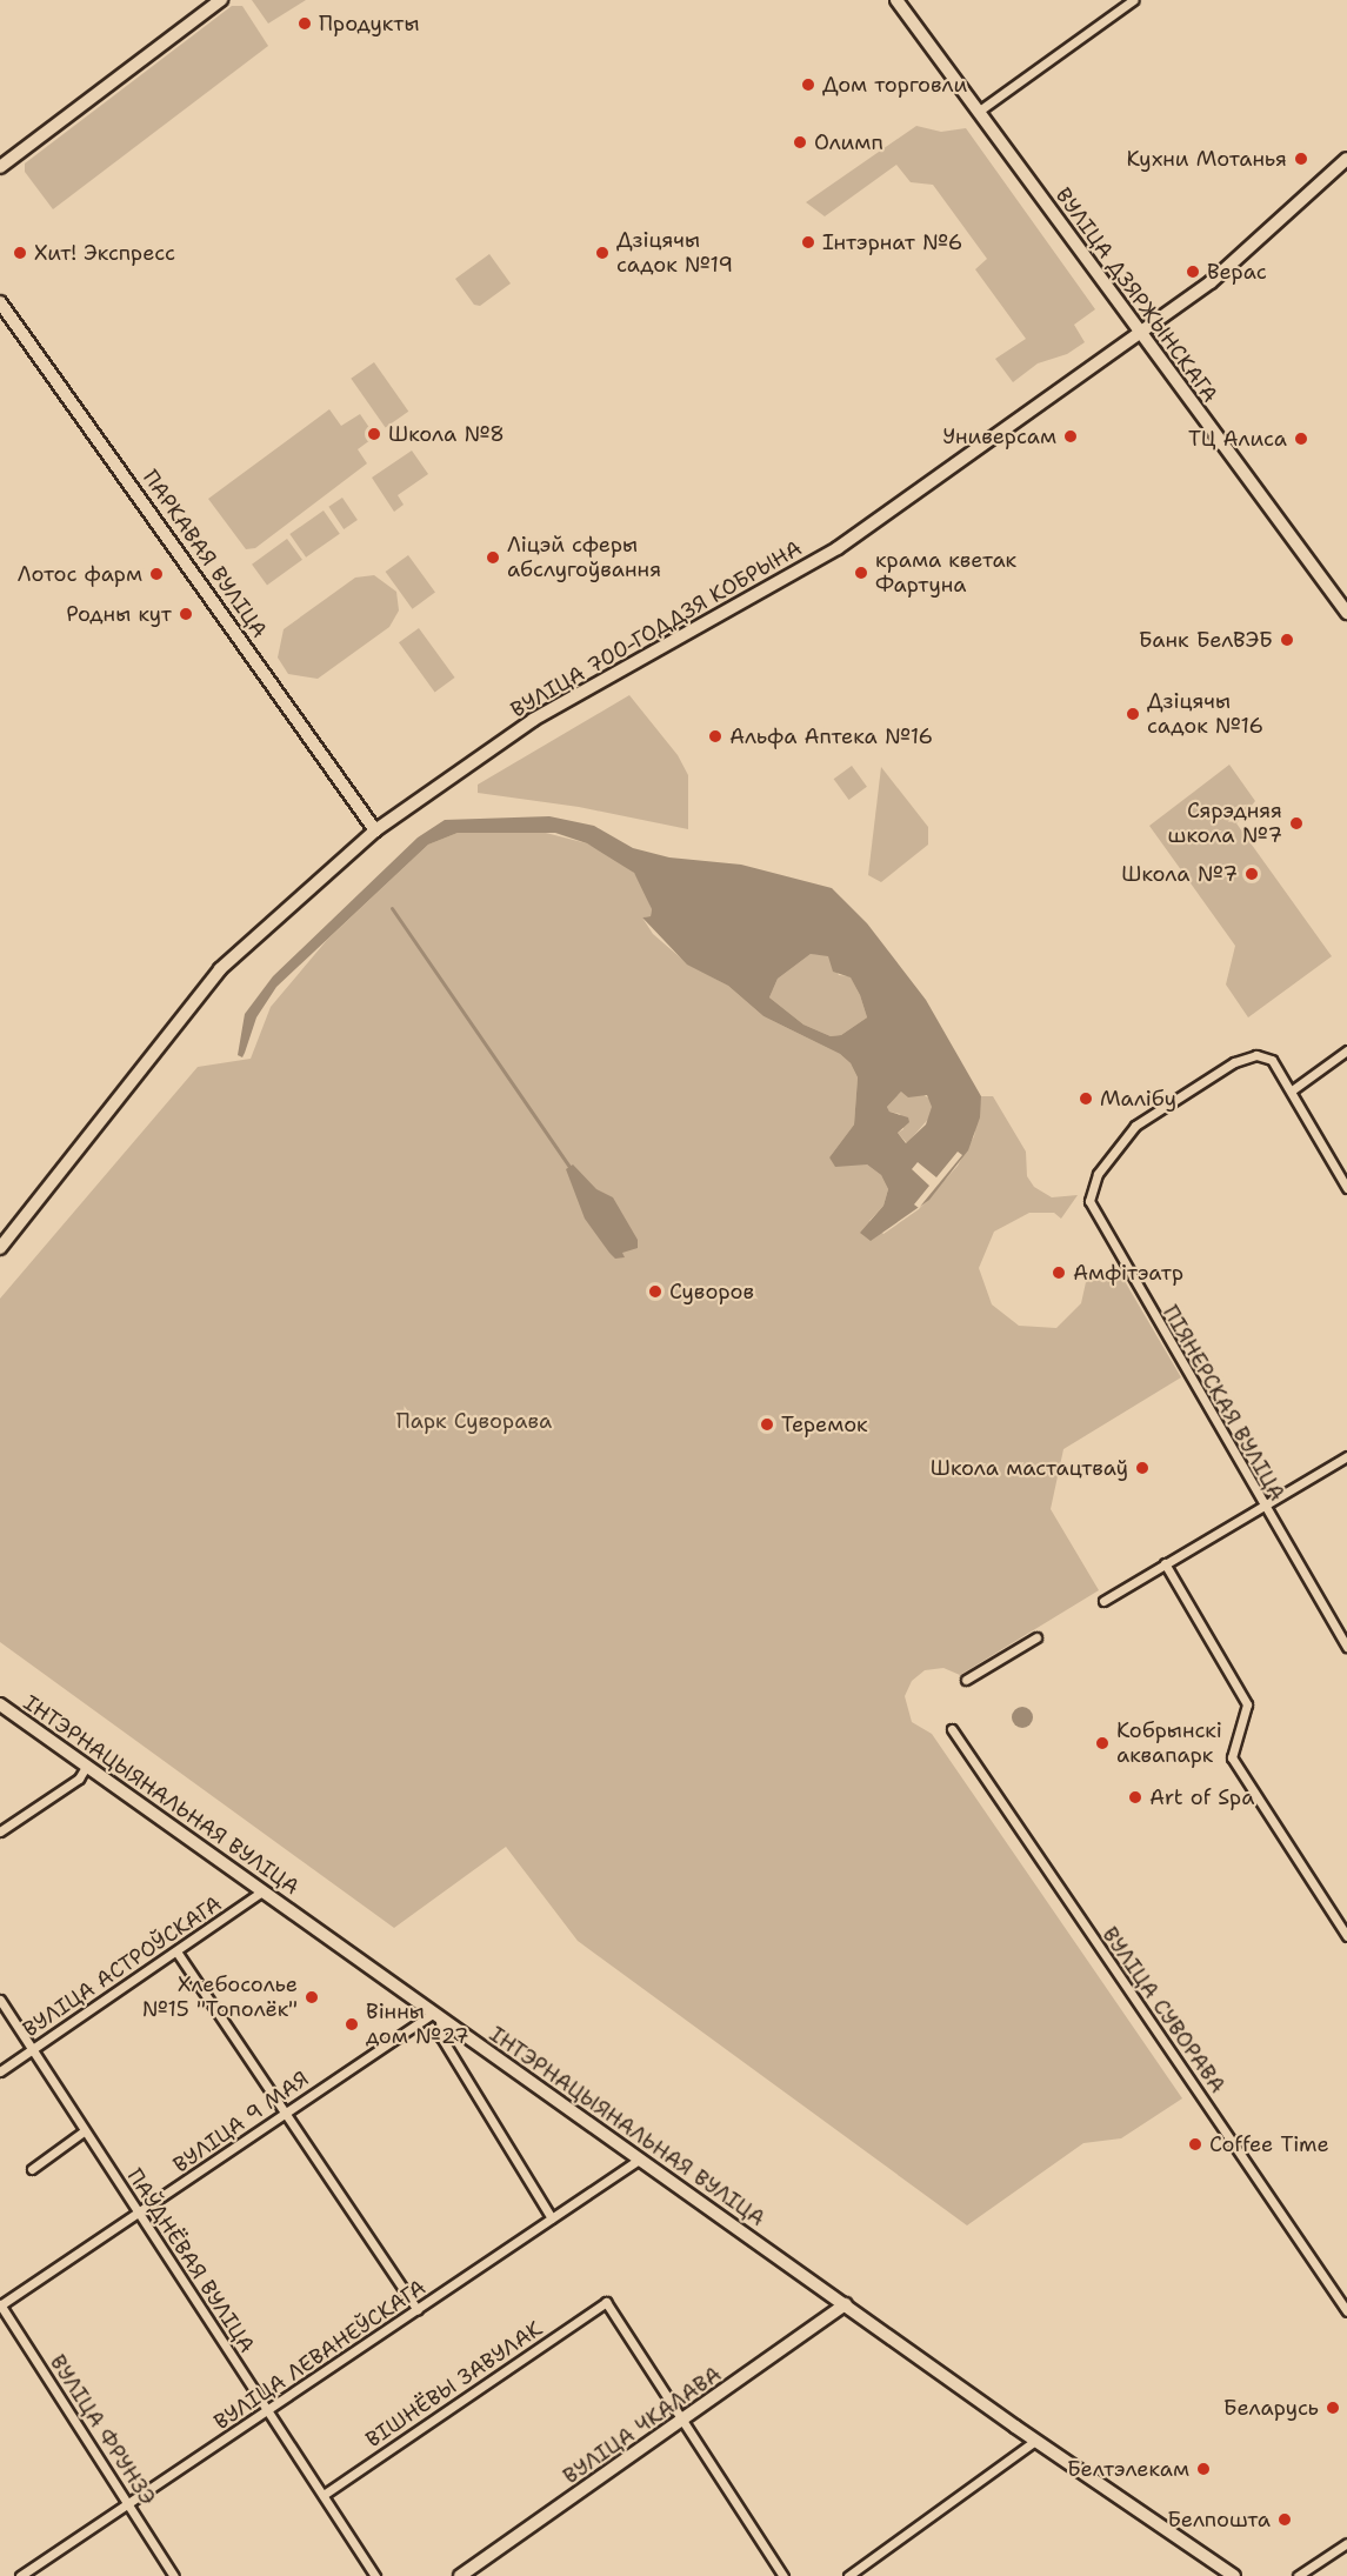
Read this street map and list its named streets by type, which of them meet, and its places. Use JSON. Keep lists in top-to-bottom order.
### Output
{
  "streets": {
    "main road": [
      "ВУЛІЦА ДЗЯРЖЫНСКАГА",
      "ПАРКАВАЯ ВУЛІЦА",
      "ВУЛІЦА 700-ГОДДЗЯ КОБРЫНА",
      "ІНТЭРНАЦЫЯНАЛЬНАЯ ВУЛІЦА",
      "ВУЛІЦА ЧКАЛАВА"
    ],
    "street": [
      "ПІЯНЕРСКАЯ ВУЛІЦА",
      "ВУЛІЦА АСТРОЎСКАГА",
      "ВУЛІЦА СУВОРАВА",
      "ВУЛІЦА 9 МАЯ",
      "ПАЎДНЁВАЯ ВУЛІЦА",
      "ВУЛІЦА ЛЕВАНЕЎСКАГА",
      "ВІШНЁВЫ ЗАВУЛАК",
      "ВУЛІЦА ФРУНЗЭ"
    ]
  },
  "crossings": [
    ["ВУЛІЦА ДЗЯРЖЫНСКАГА", "ВУЛІЦА 700-ГОДДЗЯ КОБРЫНА"],
    ["ПАРКАВАЯ ВУЛІЦА", "ВУЛІЦА 700-ГОДДЗЯ КОБРЫНА"],
    ["ІНТЭРНАЦЫЯНАЛЬНАЯ ВУЛІЦА", "ВУЛІЦА АСТРОЎСКАГА"],
    ["ІНТЭРНАЦЫЯНАЛЬНАЯ ВУЛІЦА", "ВУЛІЦА 9 МАЯ"],
    ["ІНТЭРНАЦЫЯНАЛЬНАЯ ВУЛІЦА", "ВУЛІЦА ЛЕВАНЕЎСКАГА"],
    ["ІНТЭРНАЦЫЯНАЛЬНАЯ ВУЛІЦА", "ВУЛІЦА ЧКАЛАВА"],
    ["ВУЛІЦА АСТРОЎСКАГА", "ПАЎДНЁВАЯ ВУЛІЦА"],
    ["ВУЛІЦА 9 МАЯ", "ПАЎДНЁВАЯ ВУЛІЦА"],
    ["ВУЛІЦА 9 МАЯ", "ВУЛІЦА ФРУНЗЭ"],
    ["ПАЎДНЁВАЯ ВУЛІЦА", "ВУЛІЦА ЛЕВАНЕЎСКАГА"],
    ["ПАЎДНЁВАЯ ВУЛІЦА", "ВІШНЁВЫ ЗАВУЛАК"],
    ["ВУЛІЦА ЛЕВАНЕЎСКАГА", "ВУЛІЦА ФРУНЗЭ"],
    ["ВІШНЁВЫ ЗАВУЛАК", "ВУЛІЦА ЧКАЛАВА"]
  ],
  "parks": ["Парк Суворава"],
  "places": [
    "Продукты",
    "Дом торговли",
    "Олимп",
    "Кухни Мотанья",
    "Інтэрнат №6",
    "Хит! Экспресс",
    "Дзіцячы садок №19",
    "Верас",
    "Школа №8",
    "Универсам",
    "ТЦ Алиса",
    "Ліцэй сферы абслугоўвання",
    "крама кветак Фартуна",
    "Лотос фарм",
    "Родны кут",
    "Банк БелВЭБ",
    "Дзіцячы садок №16",
    "Альфа Аптека №16",
    "Сярэдняя школа №7",
    "Школа №7",
    "Малібу",
    "Амфітэатр",
    "Суворов",
    "Теремок",
    "Школа мастацтваў",
    "Кобрынскі аквапарк",
    "Art of Spa",
    "Хлебосолье №15 \"Тополёк\"",
    "Вінны дом №27",
    "Coffee Time",
    "Беларусь",
    "Белтэлекам",
    "Белпошта"
  ]
}
